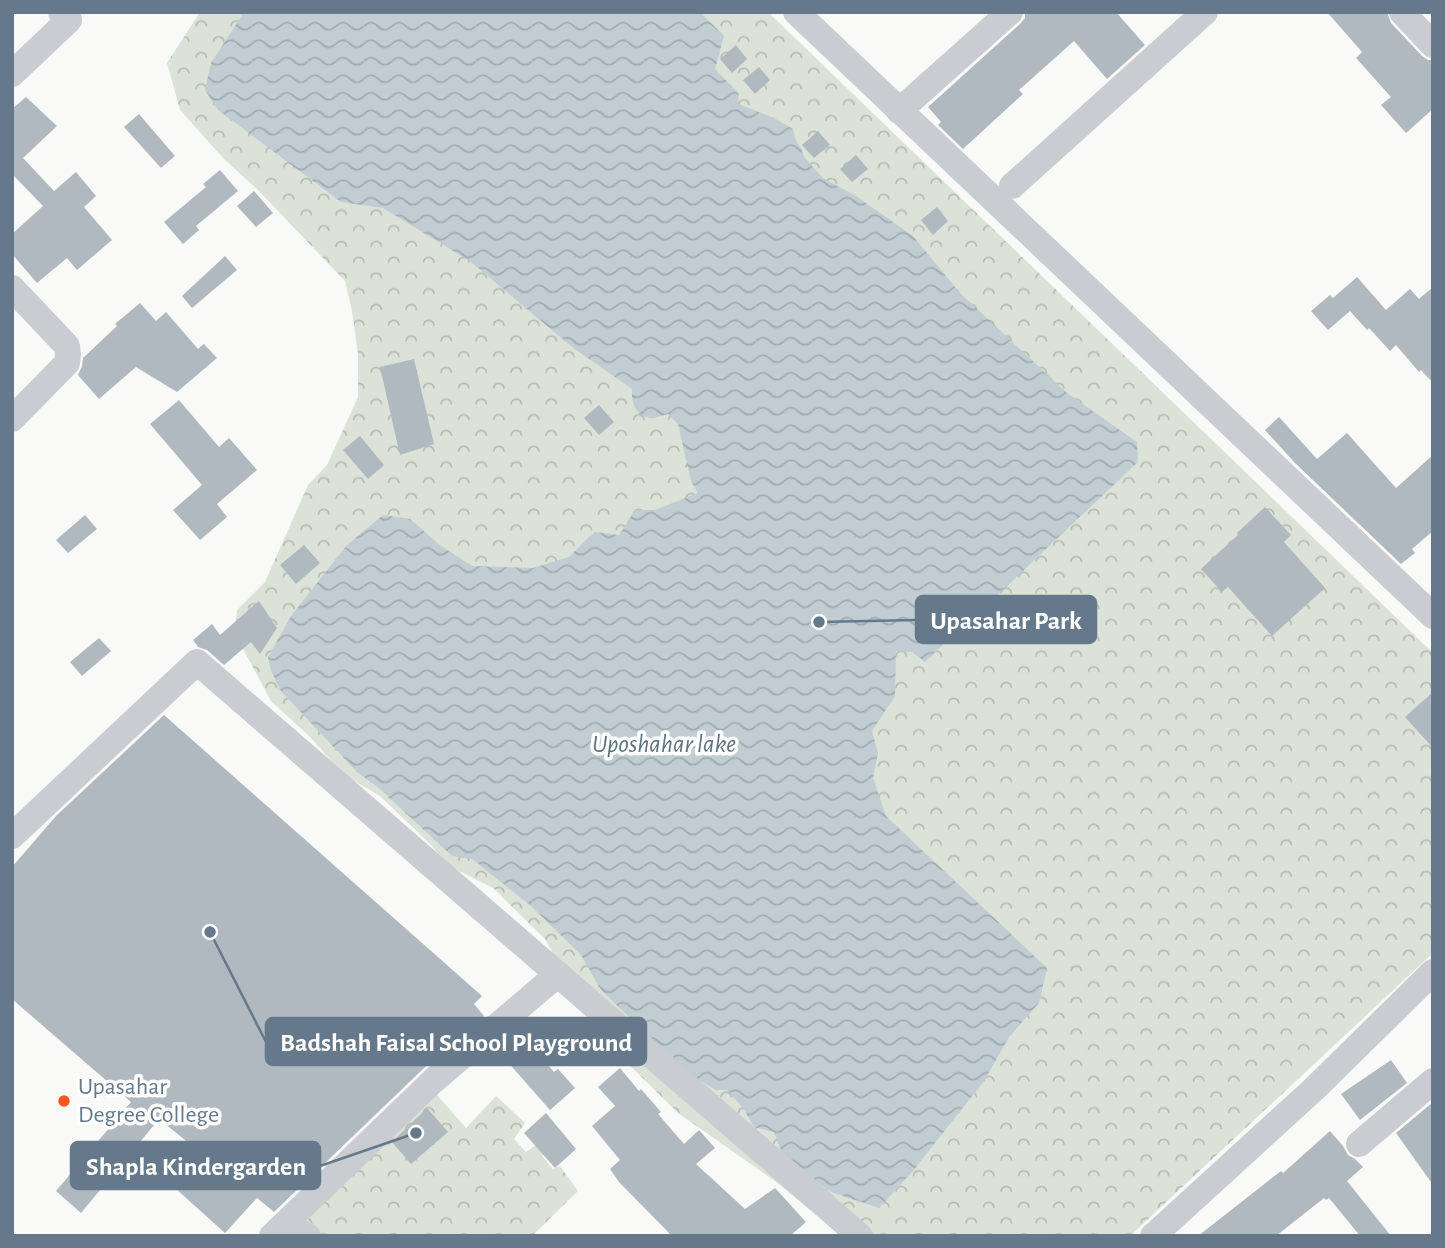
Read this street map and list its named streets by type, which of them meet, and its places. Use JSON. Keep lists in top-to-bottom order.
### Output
{
  "water": ["Uposhahar lake"],
  "places": [
    "Upasahar Park",
    "Badshah Faisal School Playground",
    "Upasahar Degree College",
    "Shapla Kindergarden"
  ]
}
